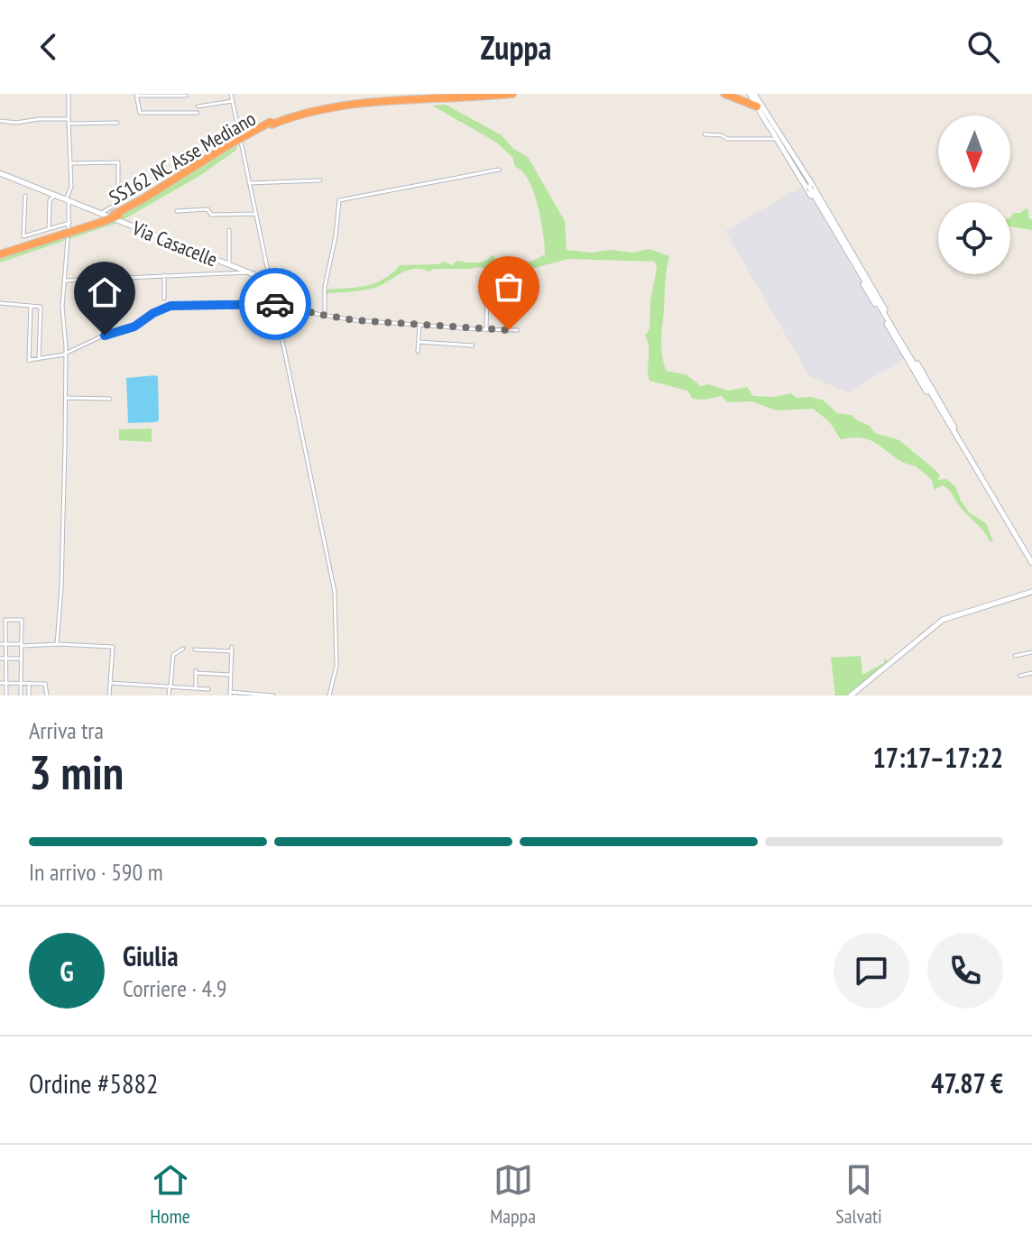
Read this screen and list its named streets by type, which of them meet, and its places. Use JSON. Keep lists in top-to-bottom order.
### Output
{
  "streets": {
    "highway": ["SS162 NC Asse Mediano"],
    "main road": ["Via Casacelle"]
  },
  "crossings": [
    ["SS162 NC Asse Mediano", "Via Casacelle"]
  ],
  "north": "bottom",
  "page": {
    "header": "Zuppa",
    "heading": ["3 min", "Arriva tra", "17:17–17:22"],
    "panel": [
      "Giulia",
      "Corriere · 4.9",
      "Ordine #5882",
      "47.87 €"
    ],
    "bar": "In arrivo · 590 m",
    "round": "G",
    "tabs": ["Home", "Mappa", "Salvati"]
  }
}
